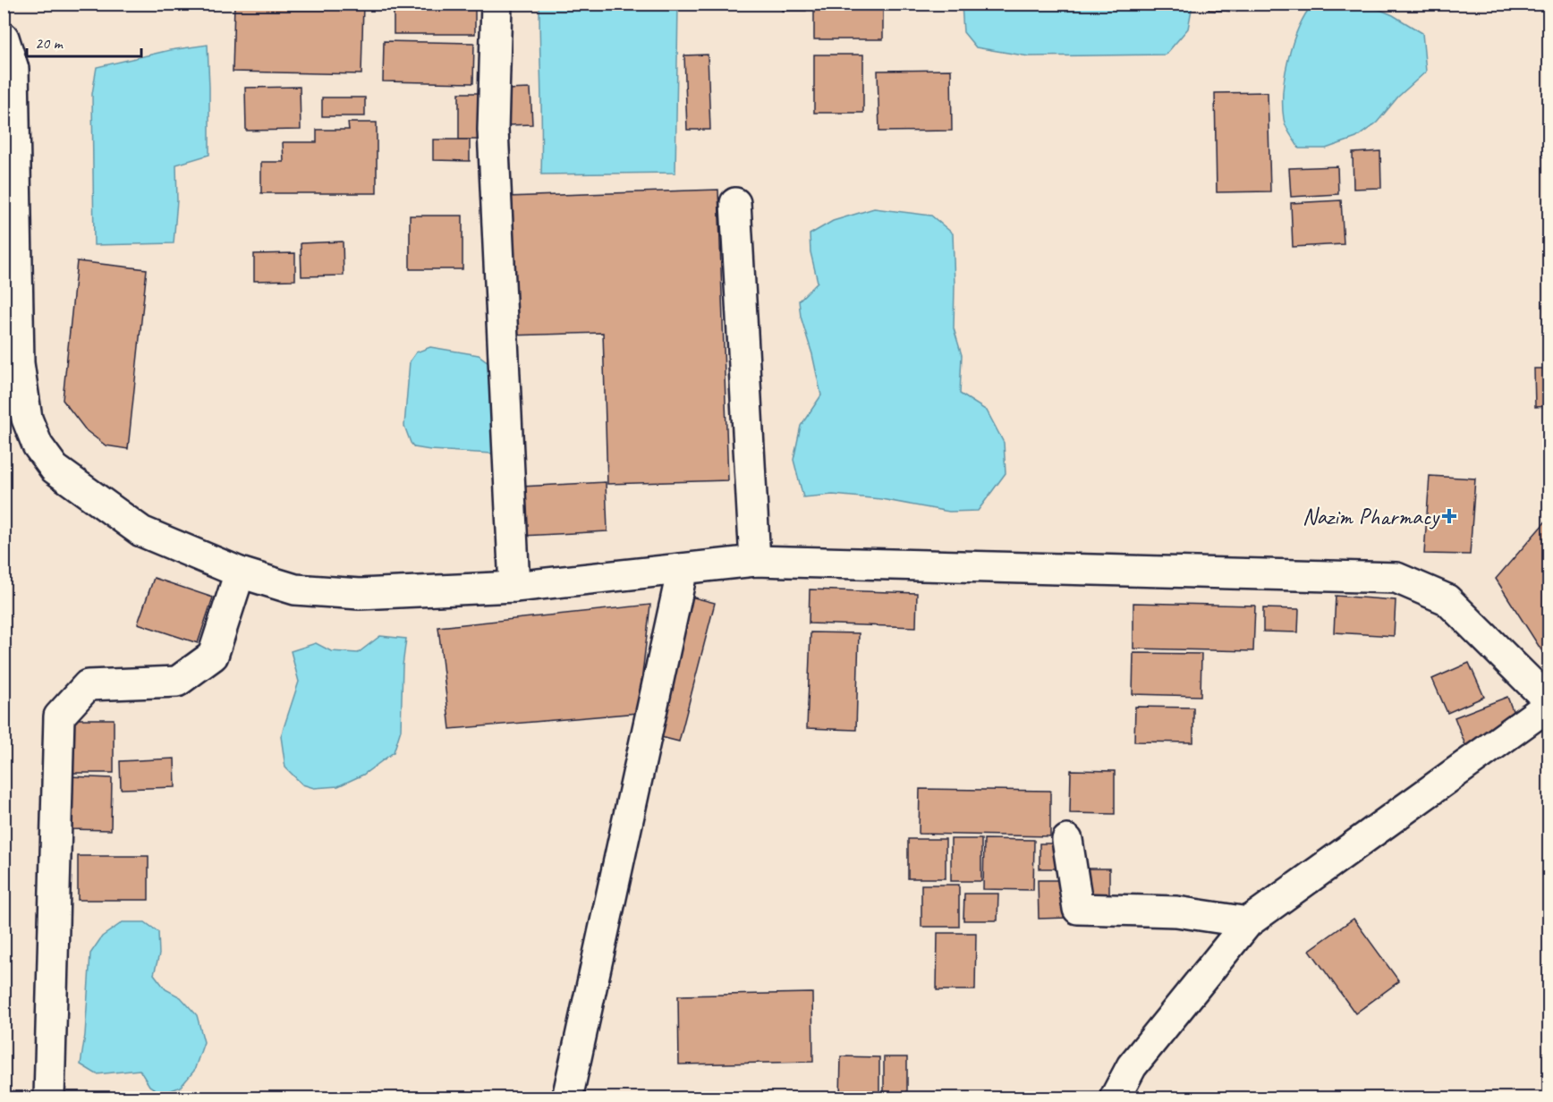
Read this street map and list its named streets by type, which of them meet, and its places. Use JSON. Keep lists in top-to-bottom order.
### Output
{
  "places": {
    "health": ["Nazim Pharmacy"]
  },
  "scale_bar": "20 m"
}
